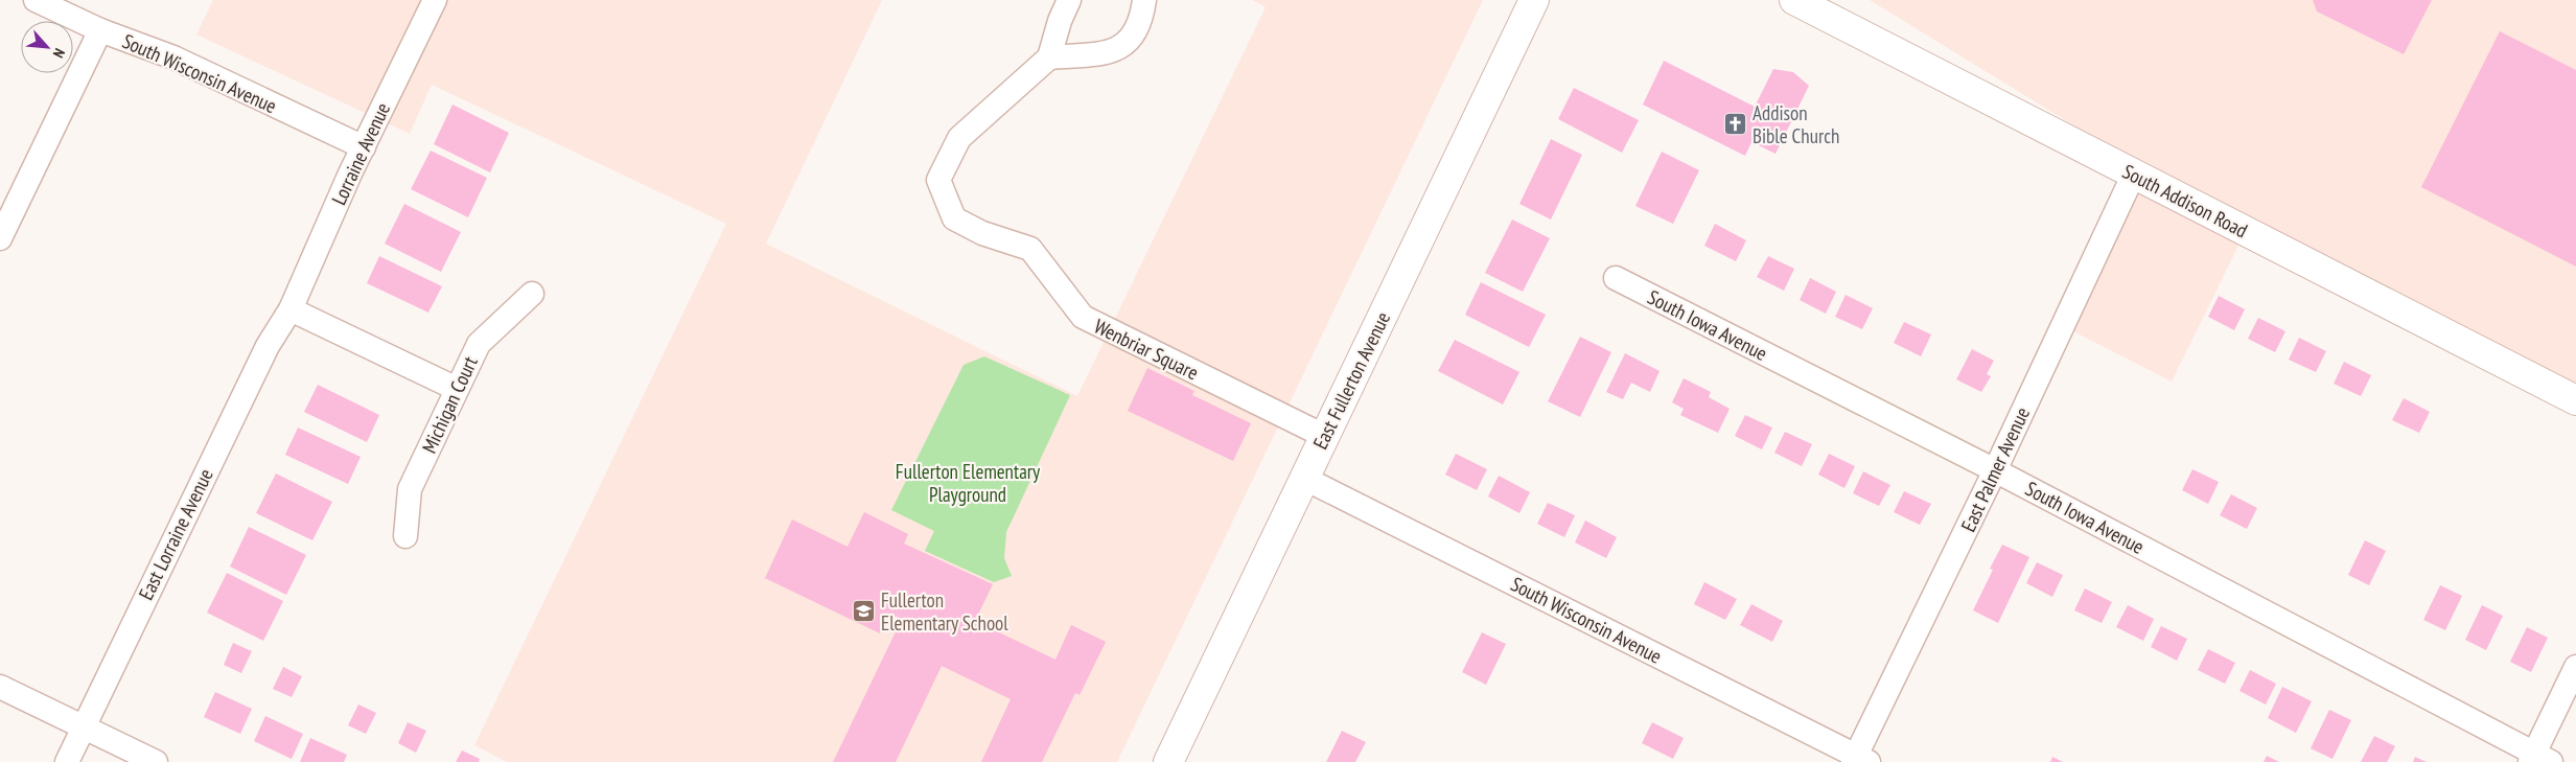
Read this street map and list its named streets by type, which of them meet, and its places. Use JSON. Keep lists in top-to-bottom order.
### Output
{
  "streets": {
    "street": [
      "South Wisconsin Avenue",
      "Lorraine Avenue",
      "South Addison Road",
      "South Iowa Avenue",
      "Wenbriar Square",
      "East Fullerton Avenue",
      "Michigan Court",
      "East Palmer Avenue",
      "East Lorraine Avenue"
    ]
  },
  "crossings": [
    ["South Wisconsin Avenue", "Lorraine Avenue"],
    ["South Wisconsin Avenue", "East Fullerton Avenue"],
    ["South Wisconsin Avenue", "East Palmer Avenue"],
    ["Lorraine Avenue", "East Lorraine Avenue"],
    ["South Addison Road", "East Palmer Avenue"],
    ["South Iowa Avenue", "East Palmer Avenue"],
    ["Wenbriar Square", "East Fullerton Avenue"]
  ],
  "parks": ["Fullerton Elementary Playground"],
  "places": {
    "church": ["Addison Bible Church"],
    "school or university": ["Fullerton Elementary School"]
  },
  "north": "bottom right"
}
